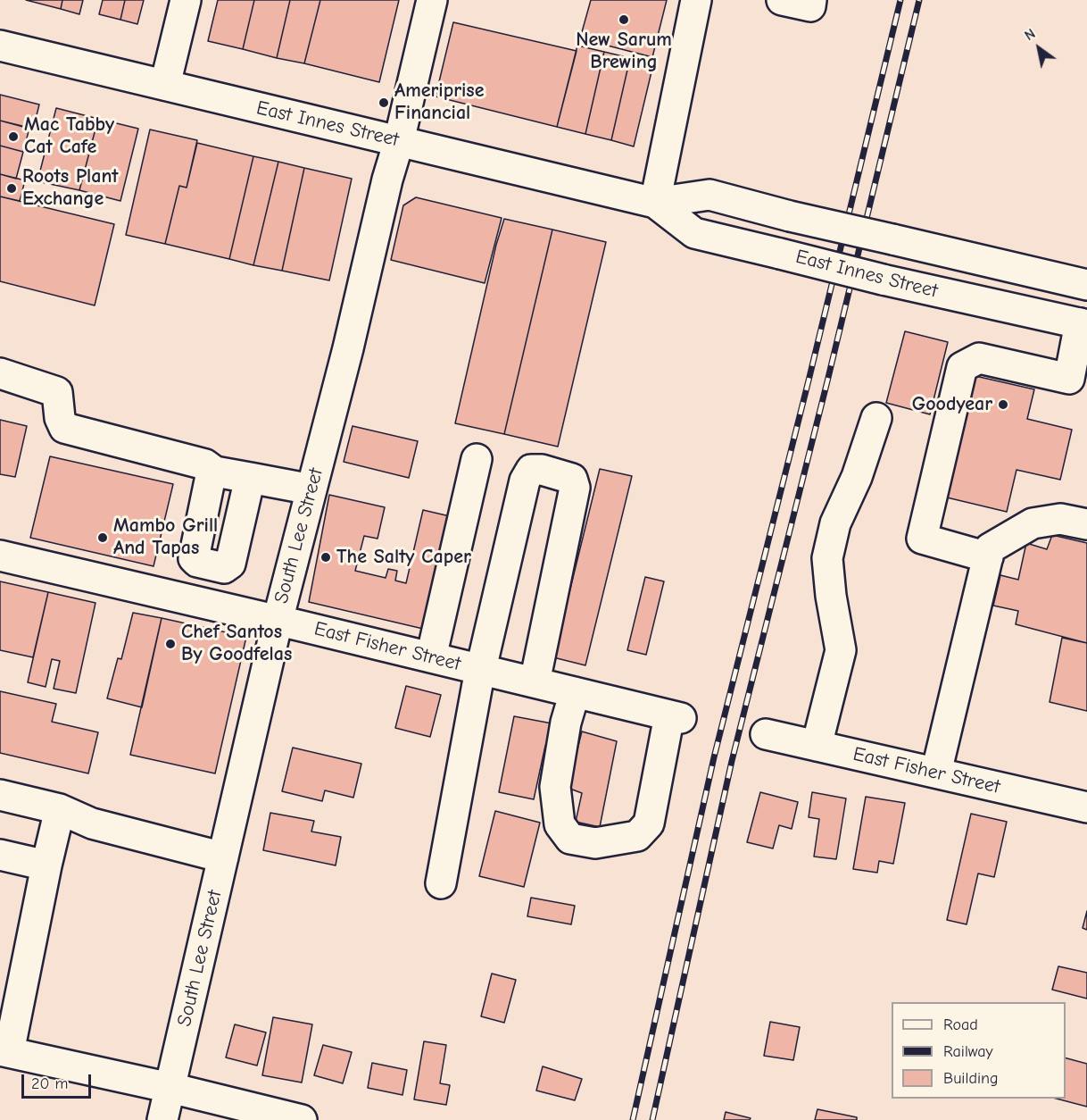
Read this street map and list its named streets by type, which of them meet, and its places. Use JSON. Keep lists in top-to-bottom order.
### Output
{
  "streets": {
    "street": ["East Innes Street", "South Lee Street", "East Fisher Street"]
  },
  "crossings": [
    ["East Innes Street", "South Lee Street"],
    ["South Lee Street", "East Fisher Street"]
  ],
  "places": [
    "New Sarum Brewing",
    "Ameriprise Financial",
    "Mac Tabby Cat Cafe",
    "Roots Plant Exchange",
    "Goodyear",
    "Mambo Grill And Tapas",
    "The Salty Caper",
    "Chef Santos By Goodfelas"
  ],
  "legend": ["Road", "Railway", "Building"],
  "scale_bar": "20 m",
  "north": "top left"
}
